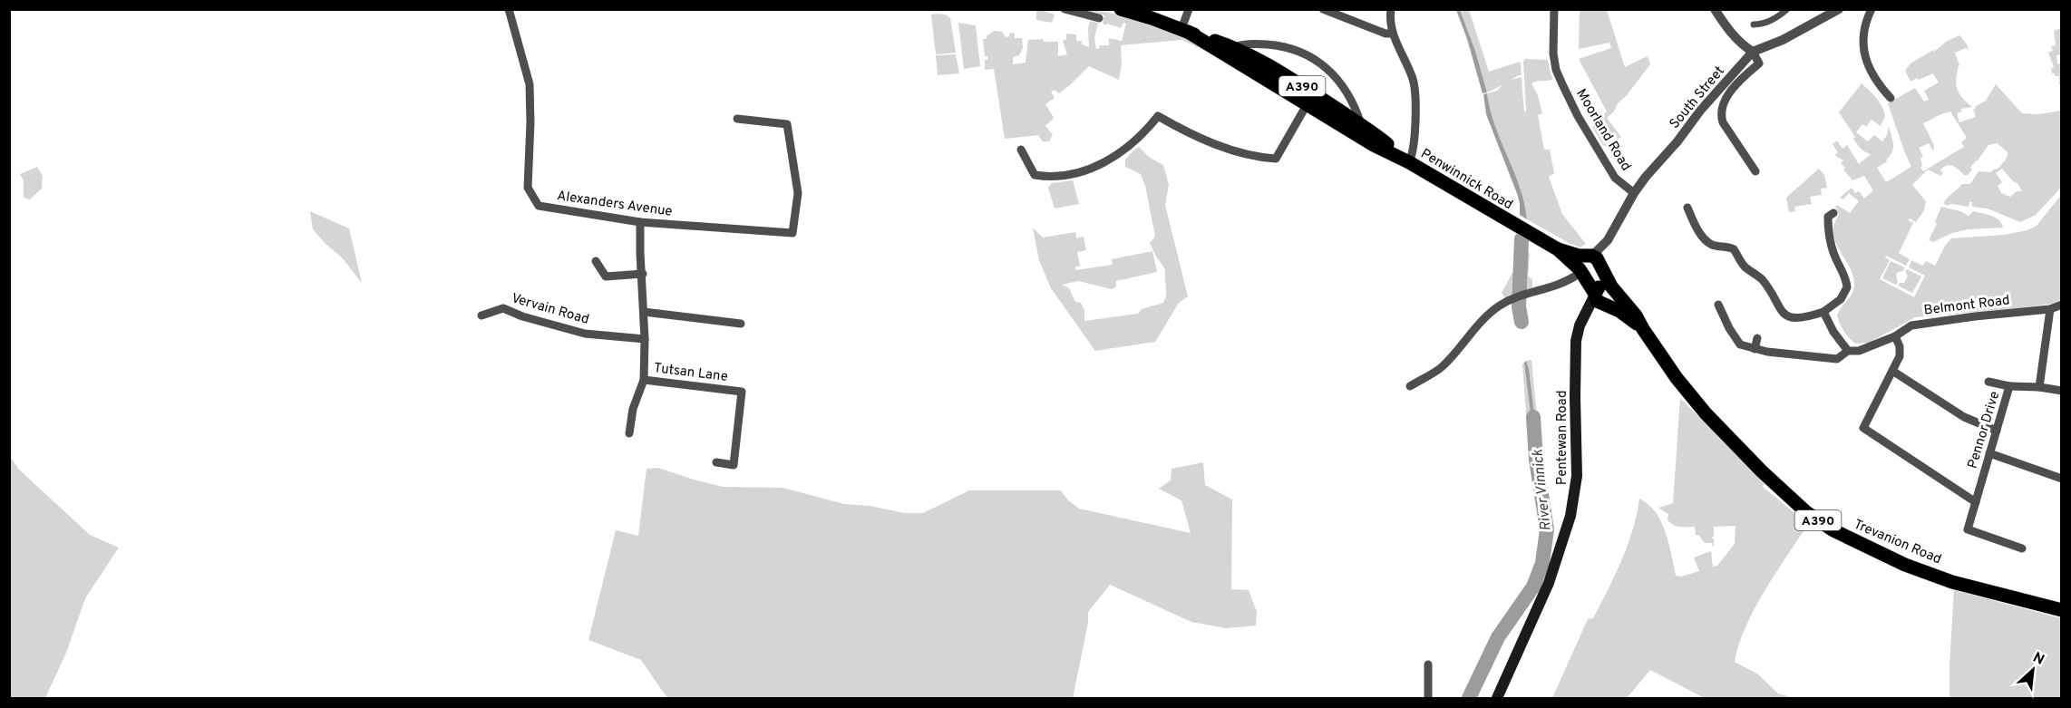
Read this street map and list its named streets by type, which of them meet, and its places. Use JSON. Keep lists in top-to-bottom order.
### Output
{
  "streets": {
    "highway": ["A390", "Penwinnick Road", "Trevanion Road"],
    "main road": ["Pentewan Road"],
    "street": [
      "South Street",
      "Moorland Road",
      "Alexanders Avenue",
      "Belmont Road",
      "Vervain Road",
      "Tutsan Lane",
      "Pennor Drive"
    ]
  },
  "crossings": [
    ["A390", "South Street"],
    ["A390", "Penwinnick Road"],
    ["A390", "Pentewan Road"],
    ["A390", "Trevanion Road"],
    ["South Street", "Moorland Road"],
    ["South Street", "Penwinnick Road"],
    ["Alexanders Avenue", "Tutsan Lane"],
    ["Vervain Road", "Tutsan Lane"]
  ],
  "water": ["River Vinnick"],
  "north": "top right"
}
